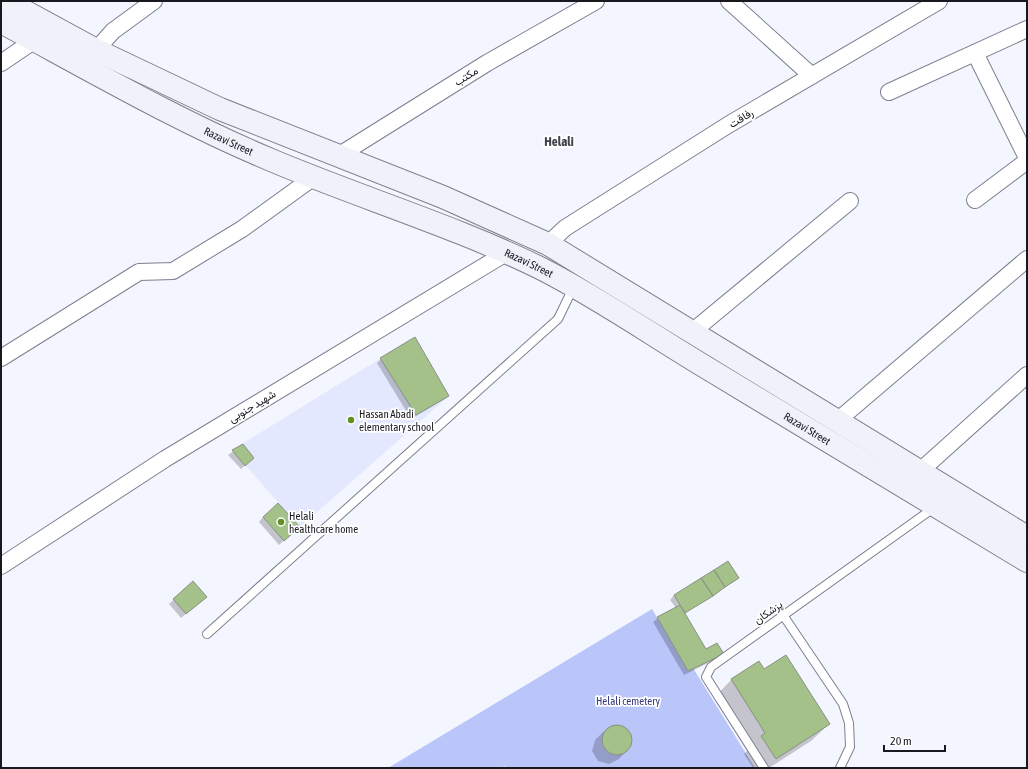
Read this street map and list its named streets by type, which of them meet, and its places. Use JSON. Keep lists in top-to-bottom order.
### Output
{
  "streets": {
    "street": [
      "مکتب",
      "رفاقت",
      "Razavi Street",
      "شهید جنوبی"
    ],
    "lane": ["پزشکان"]
  },
  "crossings": [
    ["مکتب", "Razavi Street"],
    ["رفاقت", "Razavi Street"],
    ["Razavi Street", "شهید جنوبی"],
    ["Razavi Street", "پزشکان"]
  ],
  "districts": ["Helali"],
  "parks": ["Helali cemetery"],
  "places": ["Hassan Abadi elementary school", "Helali healthcare home"],
  "scale_bar": "20 m"
}
